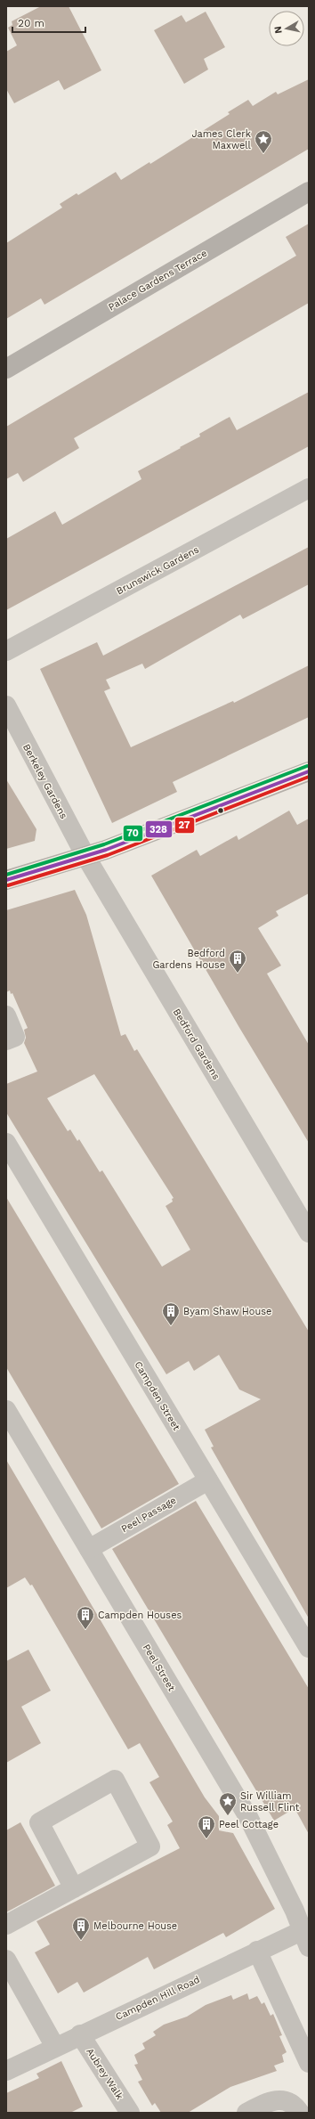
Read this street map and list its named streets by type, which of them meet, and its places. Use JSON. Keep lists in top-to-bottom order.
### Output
{
  "streets": {
    "main road": ["Palace Gardens Terrace"],
    "street": [
      "Brunswick Gardens",
      "Berkeley Gardens",
      "Bedford Gardens",
      "Campden Street",
      "Peel Passage",
      "Peel Street",
      "Campden Hill Road",
      "Aubrey Walk"
    ]
  },
  "crossings": [
    ["Berkeley Gardens", "Bedford Gardens"],
    ["Campden Street", "Peel Passage"],
    ["Peel Passage", "Peel Street"],
    ["Peel Street", "Campden Hill Road"],
    ["Campden Hill Road", "Aubrey Walk"]
  ],
  "places": {
    "place": ["James Clerk Maxwell", "Sir William Russell Flint"],
    "building": [
      "Bedford Gardens House",
      "Byam Shaw House",
      "Campden Houses",
      "Peel Cottage",
      "Melbourne House"
    ]
  },
  "lines": ["transit line 70", "transit line 328", "transit line 27"],
  "scale_bar": "20 m",
  "north": "left"
}
